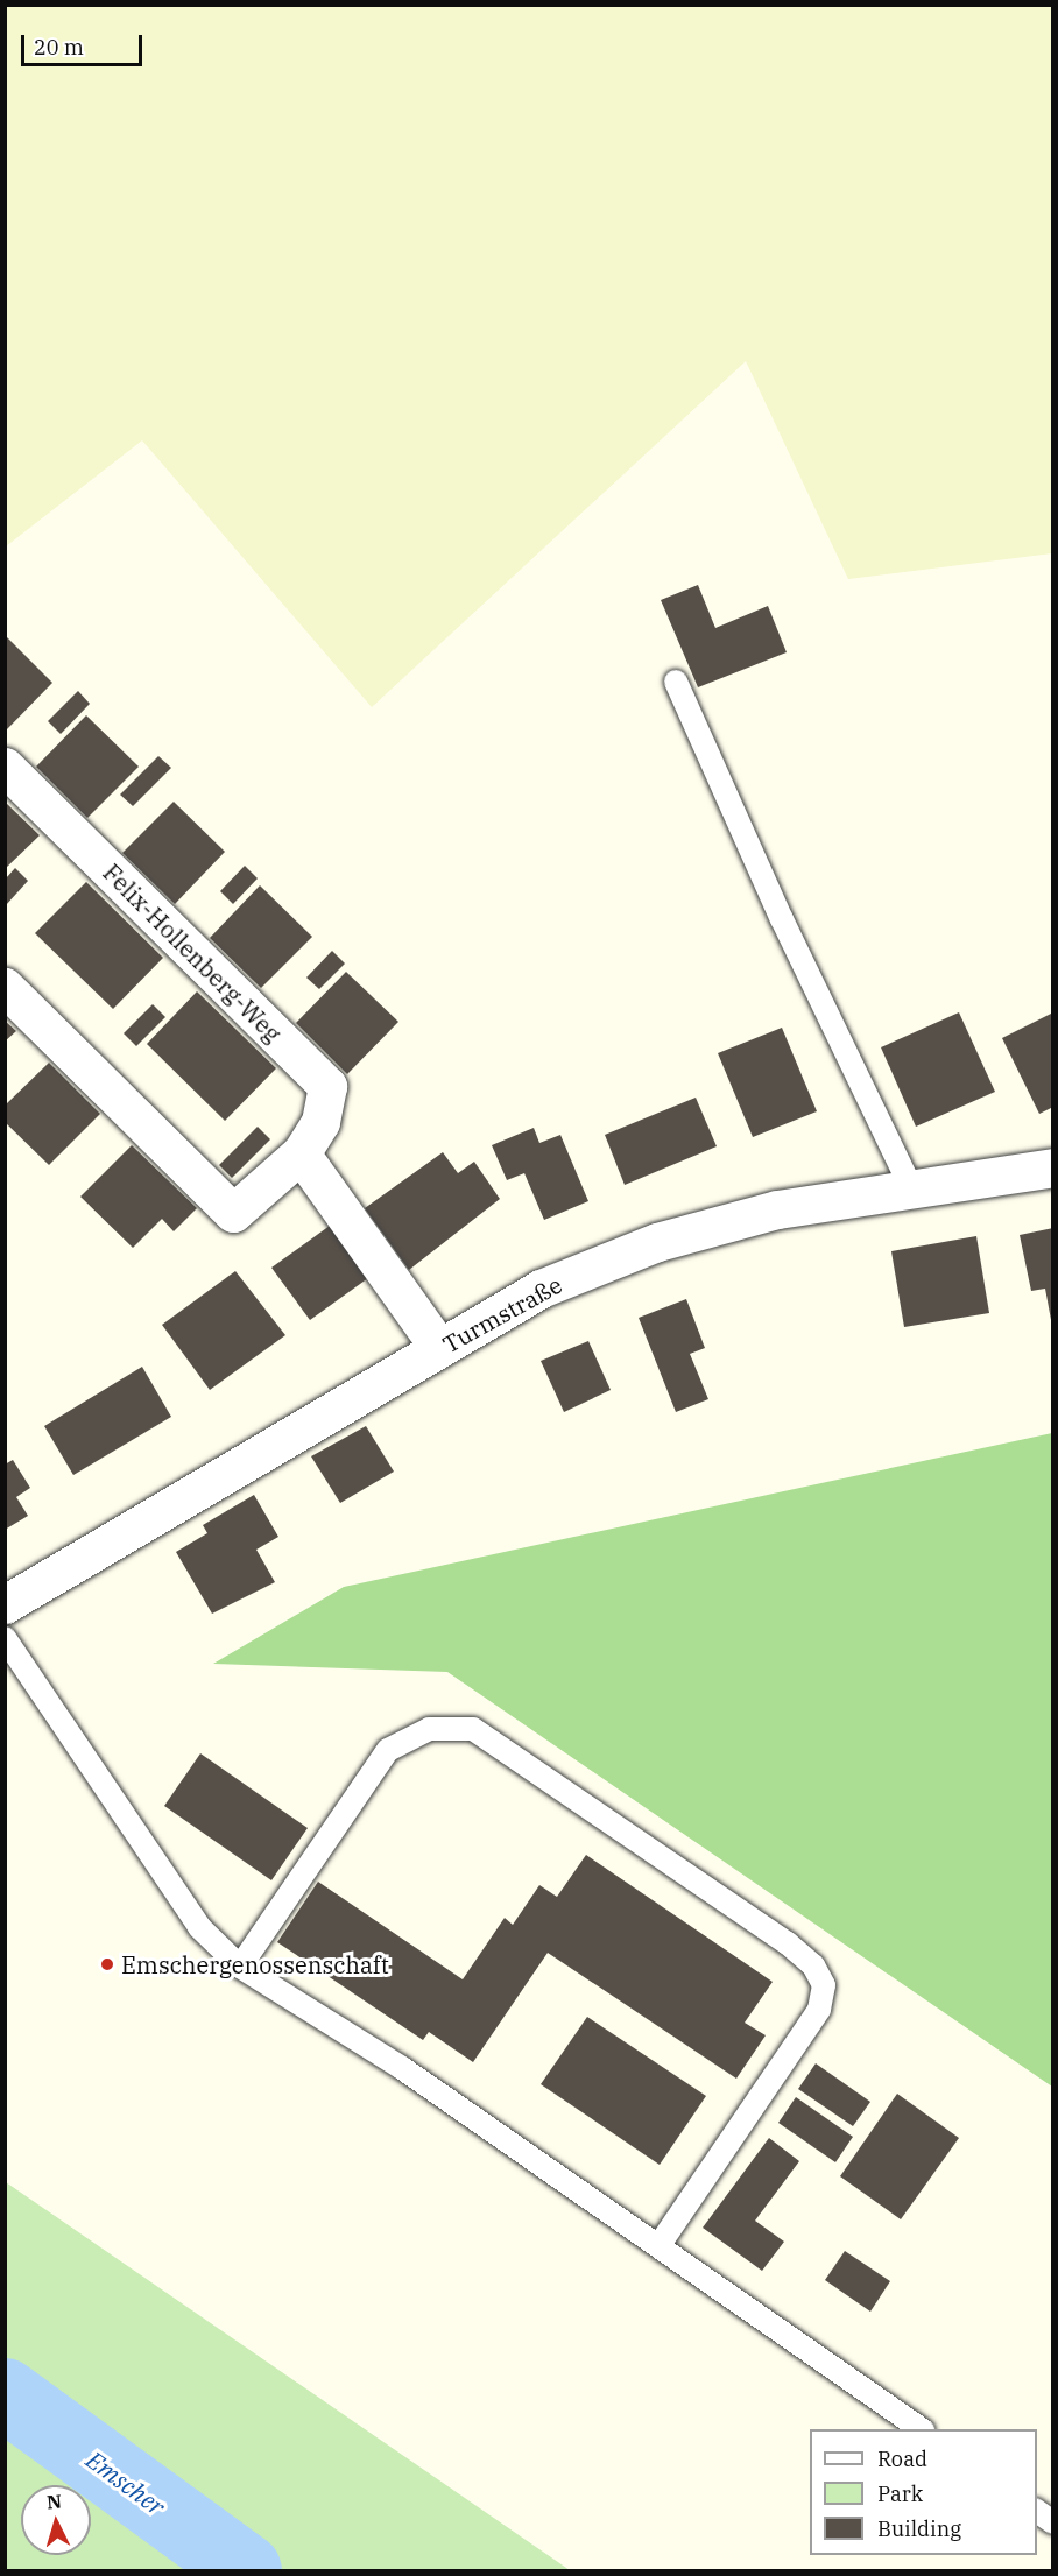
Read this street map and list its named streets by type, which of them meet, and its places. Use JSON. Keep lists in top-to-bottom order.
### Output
{
  "streets": {
    "street": ["Felix-Hollenberg-Weg", "Turmstraße"]
  },
  "water": ["Emscher"],
  "places": ["Emschergenossenschaft"],
  "legend": ["Road", "Park", "Building"],
  "scale_bar": "20 m",
  "north": "top"
}
